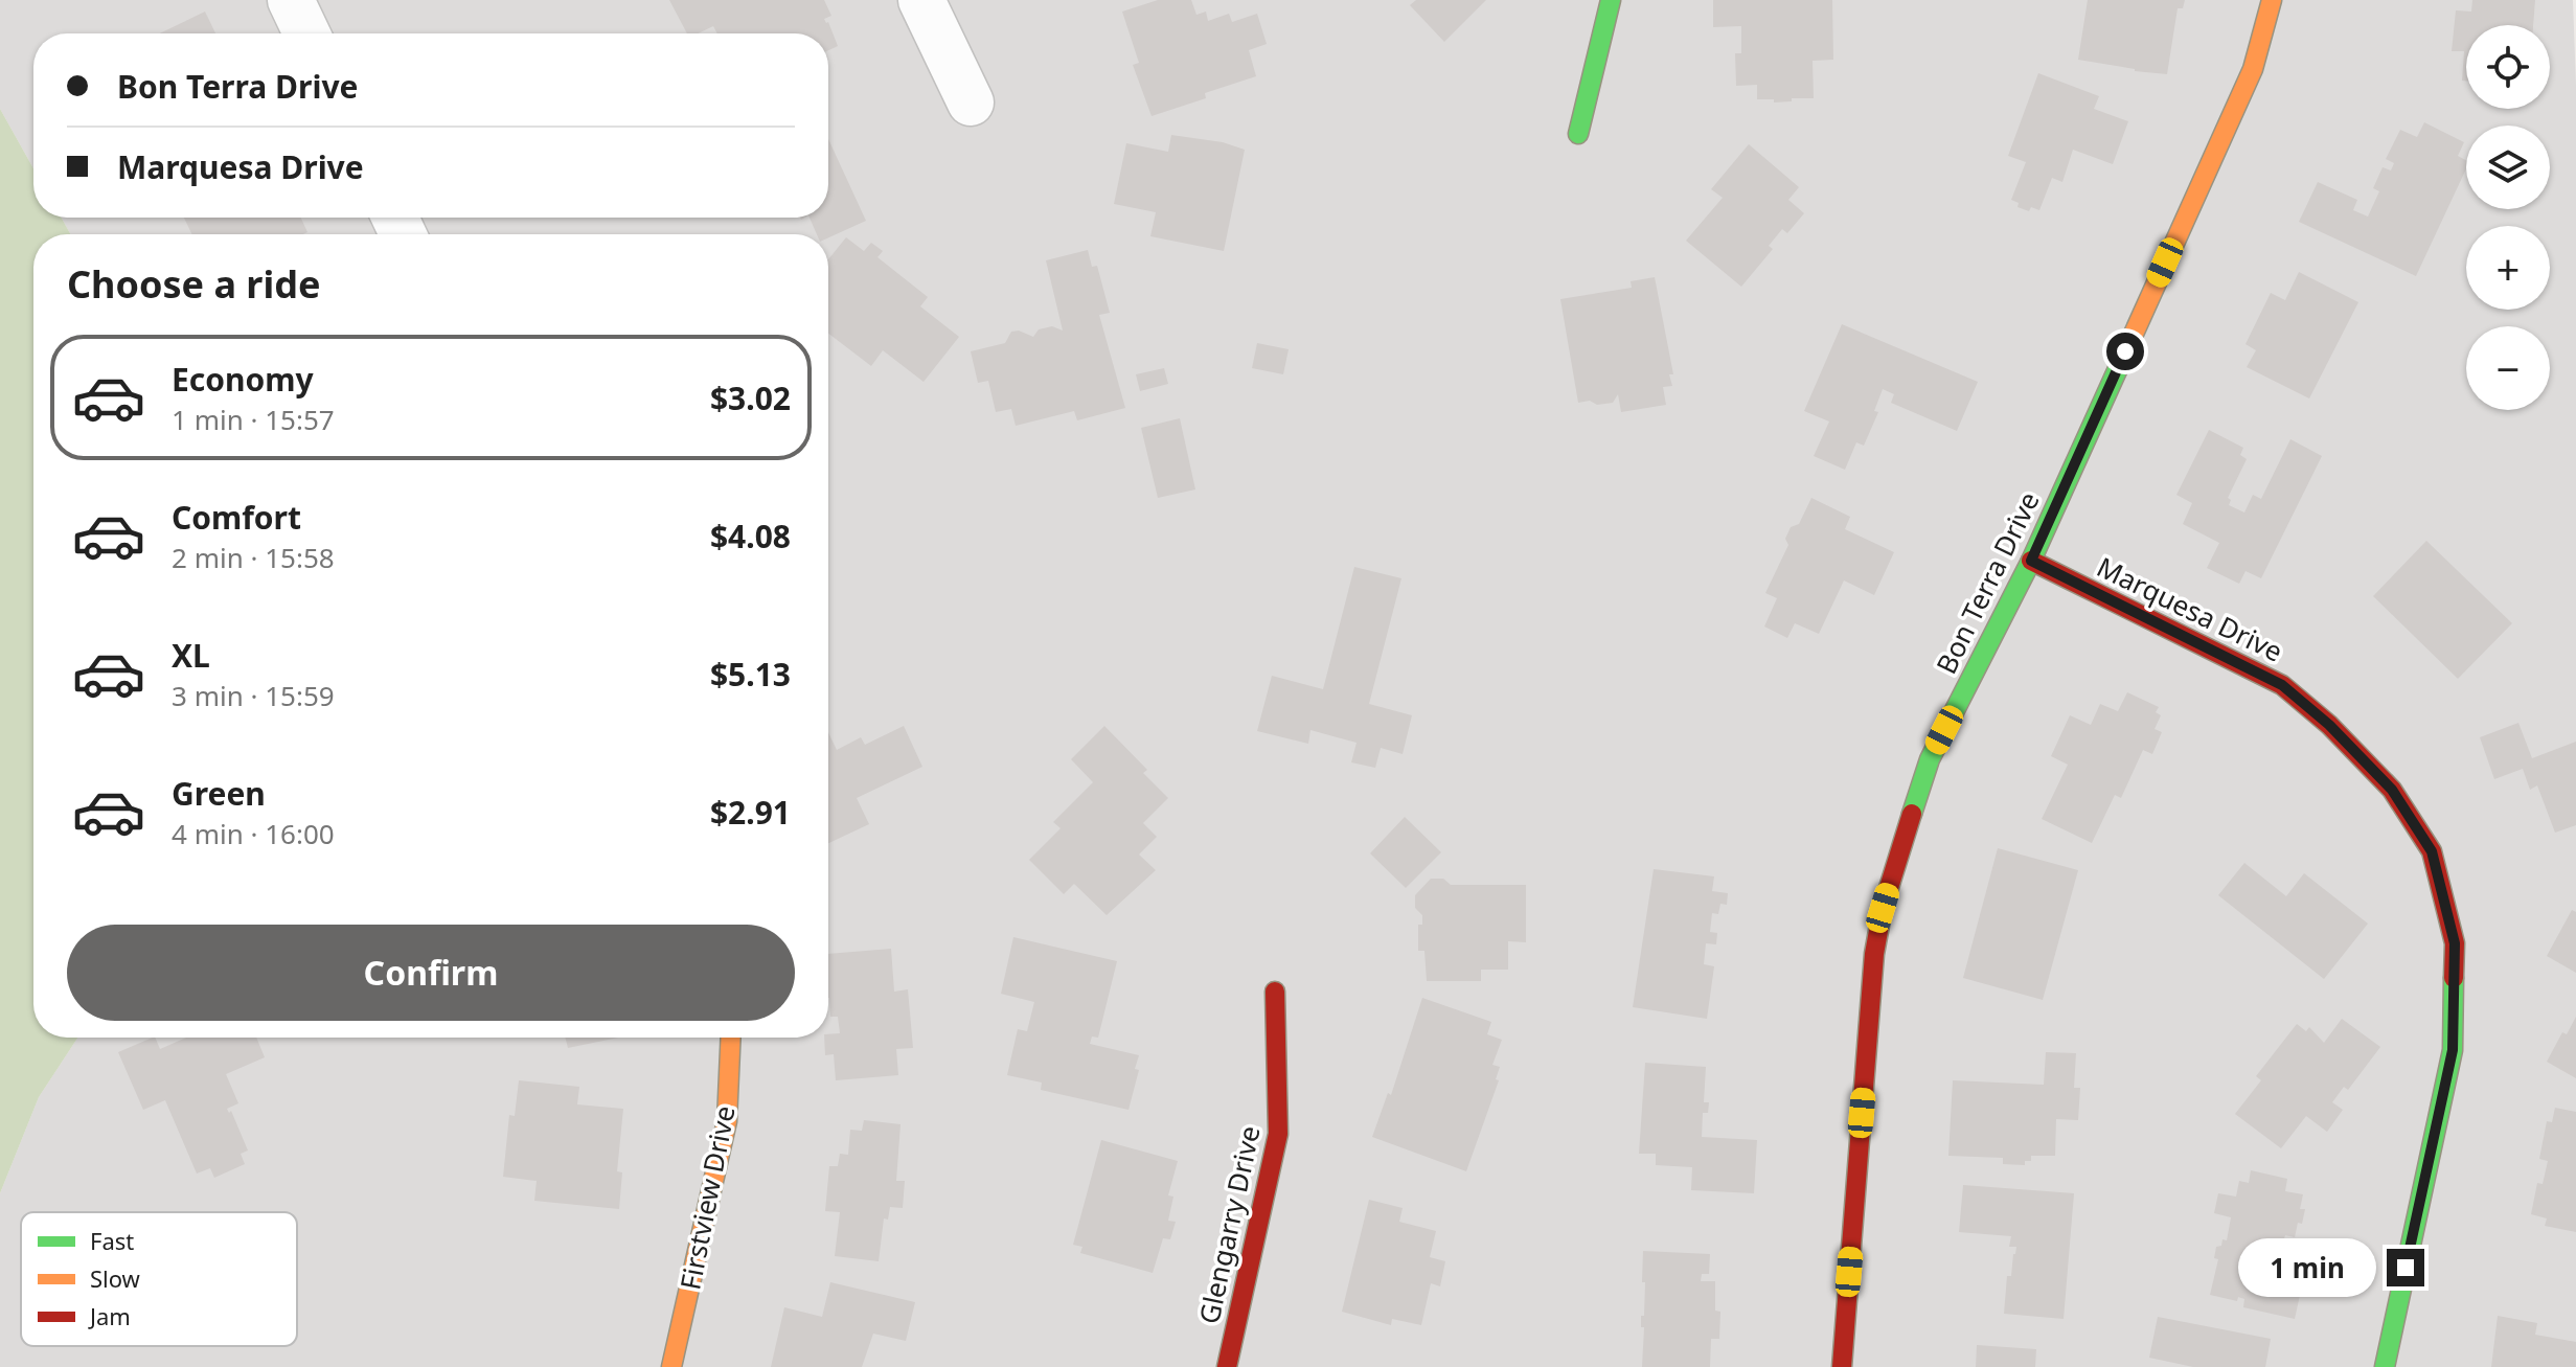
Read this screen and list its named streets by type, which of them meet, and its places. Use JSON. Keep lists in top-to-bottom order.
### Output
{
  "streets": {
    "street": [
      "Bon Terra Drive",
      "Marquesa Drive",
      "Firstview Drive",
      "Glengarry Drive"
    ]
  },
  "crossings": [
    ["Bon Terra Drive", "Marquesa Drive"]
  ],
  "legend": ["Fast", "Slow", "Jam"],
  "page": {
    "map_buttons": ["+", "−"],
    "banner": ["Bon Terra Drive", "Marquesa Drive"],
    "heading": "Choose a ride",
    "list": [
      {
        "name": "Economy",
        "note": "1 min · 15:57",
        "value": "$3.02"
      },
      {
        "name": "Comfort",
        "note": "2 min · 15:58",
        "value": "$4.08"
      },
      {
        "name": "XL",
        "note": "3 min · 15:59",
        "value": "$5.13"
      },
      {
        "name": "Green",
        "note": "4 min · 16:00",
        "value": "$2.91"
      }
    ],
    "buttons": "Confirm",
    "bubble": "1 min"
  }
}
